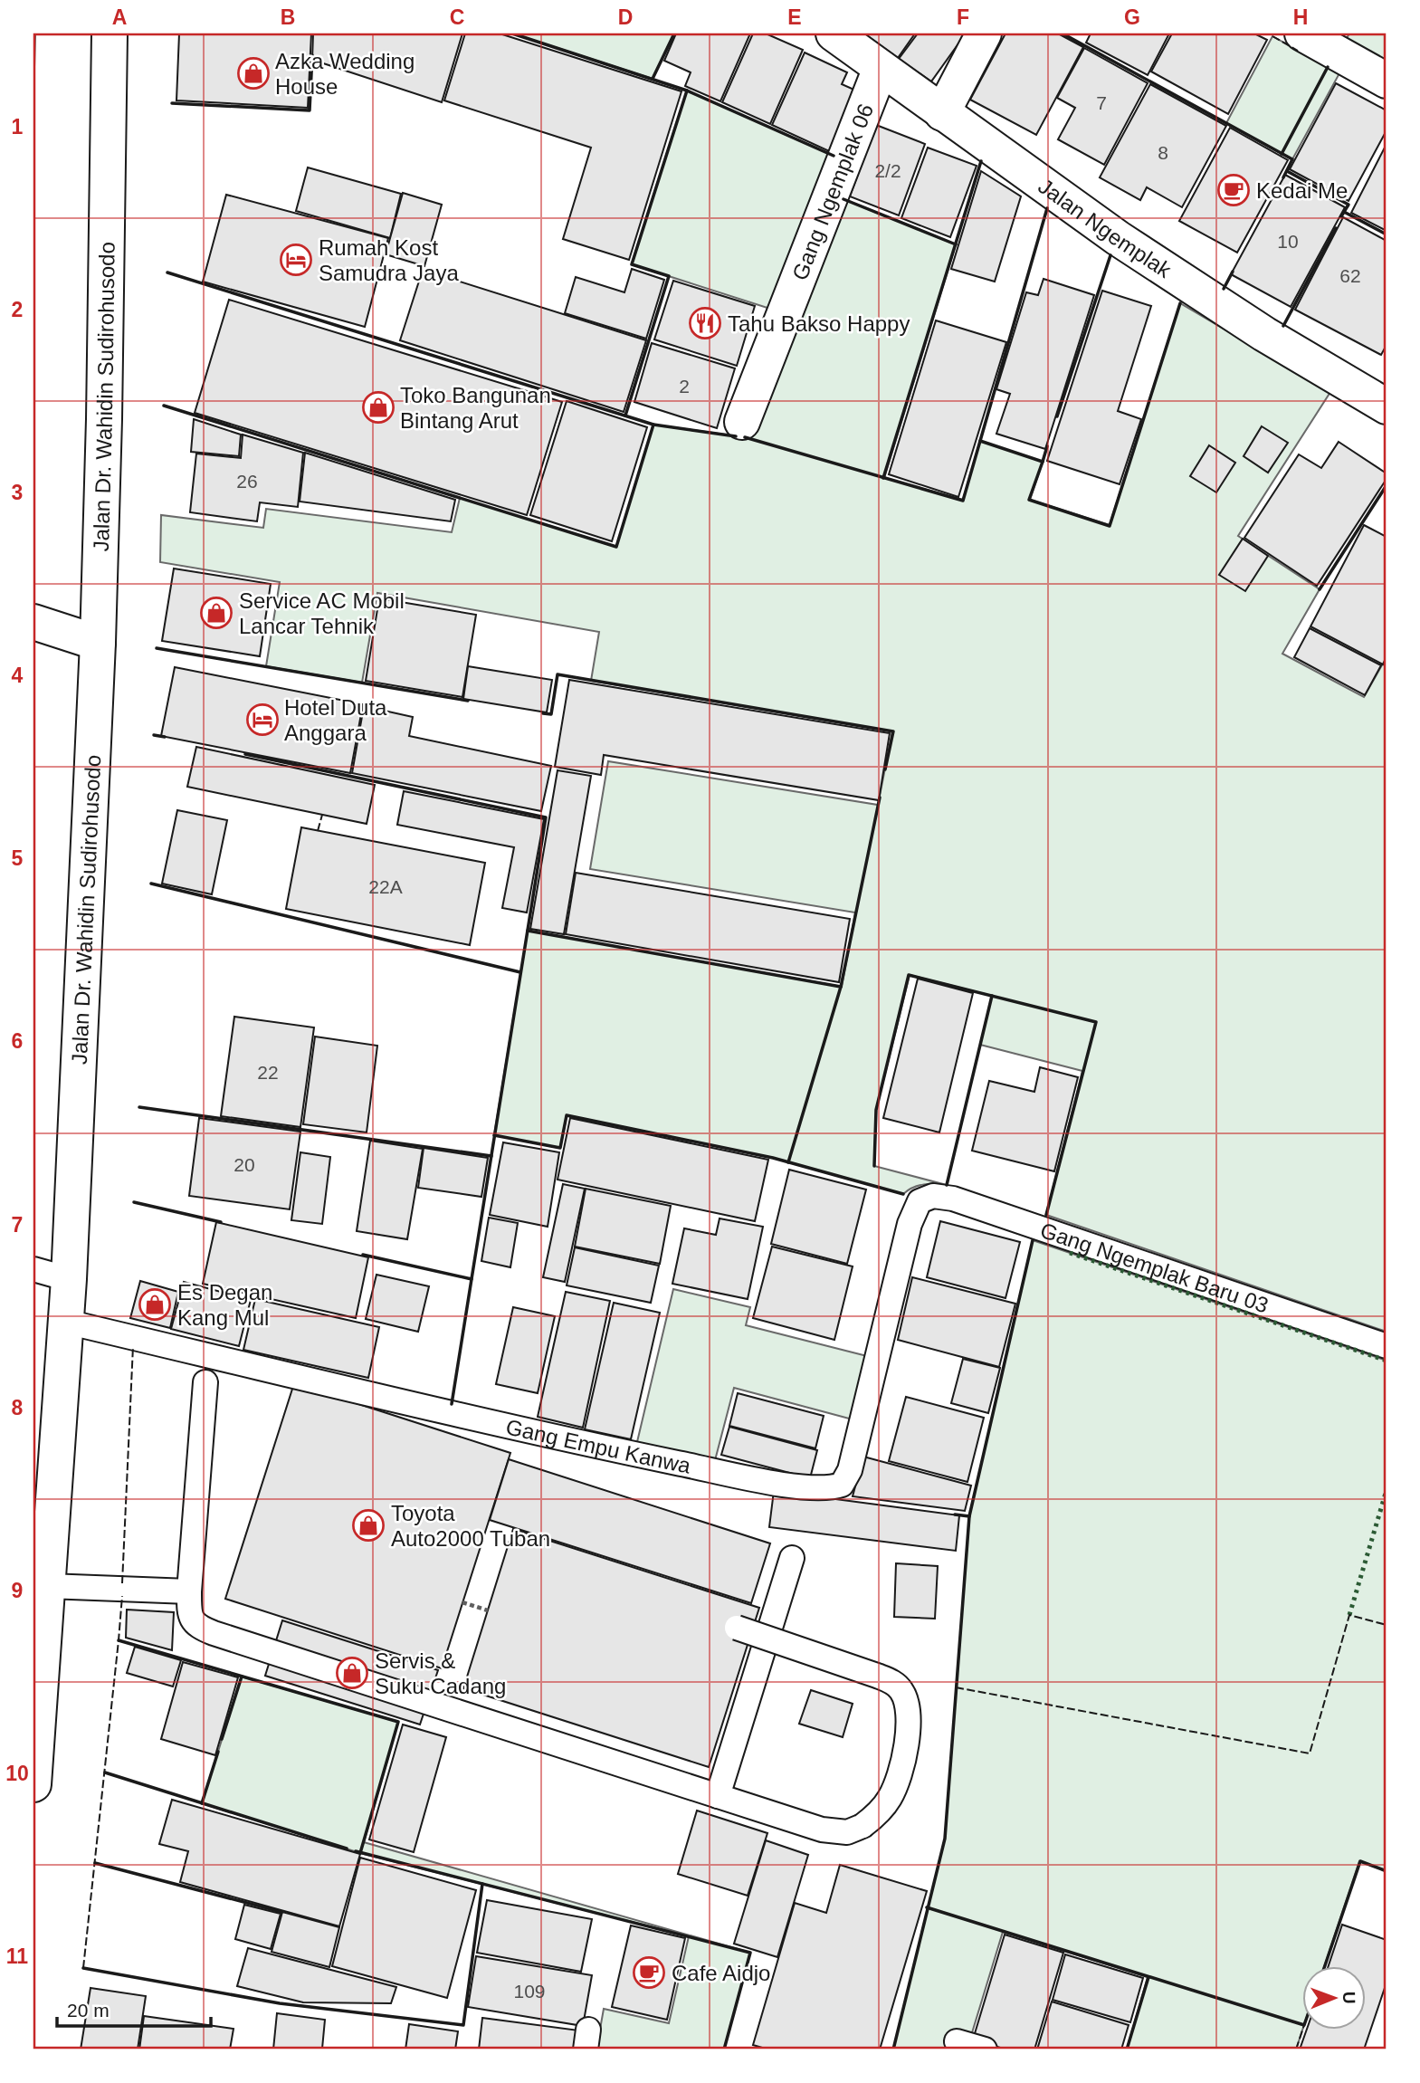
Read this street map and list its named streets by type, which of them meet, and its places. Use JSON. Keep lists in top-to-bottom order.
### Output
{
  "streets": {
    "main road": ["Gang Ngemplak 06", "Jalan Ngemplak", "Jalan Dr. Wahidin Sudirohusodo"],
    "lane": ["Gang Ngemplak Baru 03", "Gang Empu Kanwa"]
  },
  "crossings": [
    ["Gang Ngemplak 06", "Jalan Ngemplak"],
    ["Jalan Dr. Wahidin Sudirohusodo", "Gang Empu Kanwa"],
    ["Gang Ngemplak Baru 03", "Gang Empu Kanwa"]
  ],
  "places": {
    "shop": [
      "Azka Wedding House",
      "Toko Bangunan Bintang Arut",
      "Service AC Mobil Lancar Tehnik",
      "Es Degan Kang Mul",
      "Toyota Auto2000 Tuban",
      "Servis & Suku Cadang"
    ],
    "cafe": ["Kedai Me", "Cafe Aidjo"],
    "hotel": ["Rumah Kost Samudra Jaya", "Hotel Duta Anggara"],
    "restaurant": ["Tahu Bakso Happy"]
  },
  "house_numbers": [
    "7",
    "8",
    "2/2",
    "10",
    "62",
    "2",
    "26",
    "22A",
    "22",
    "20",
    "109"
  ],
  "scale_bar": "20 m",
  "north": "right",
  "grid": {
    "columns": [
      "A",
      "B",
      "C",
      "D",
      "E",
      "F",
      "G",
      "H"
    ],
    "rows": [
      "1",
      "2",
      "3",
      "4",
      "5",
      "6",
      "7",
      "8",
      "9",
      "10",
      "11"
    ]
  }
}
